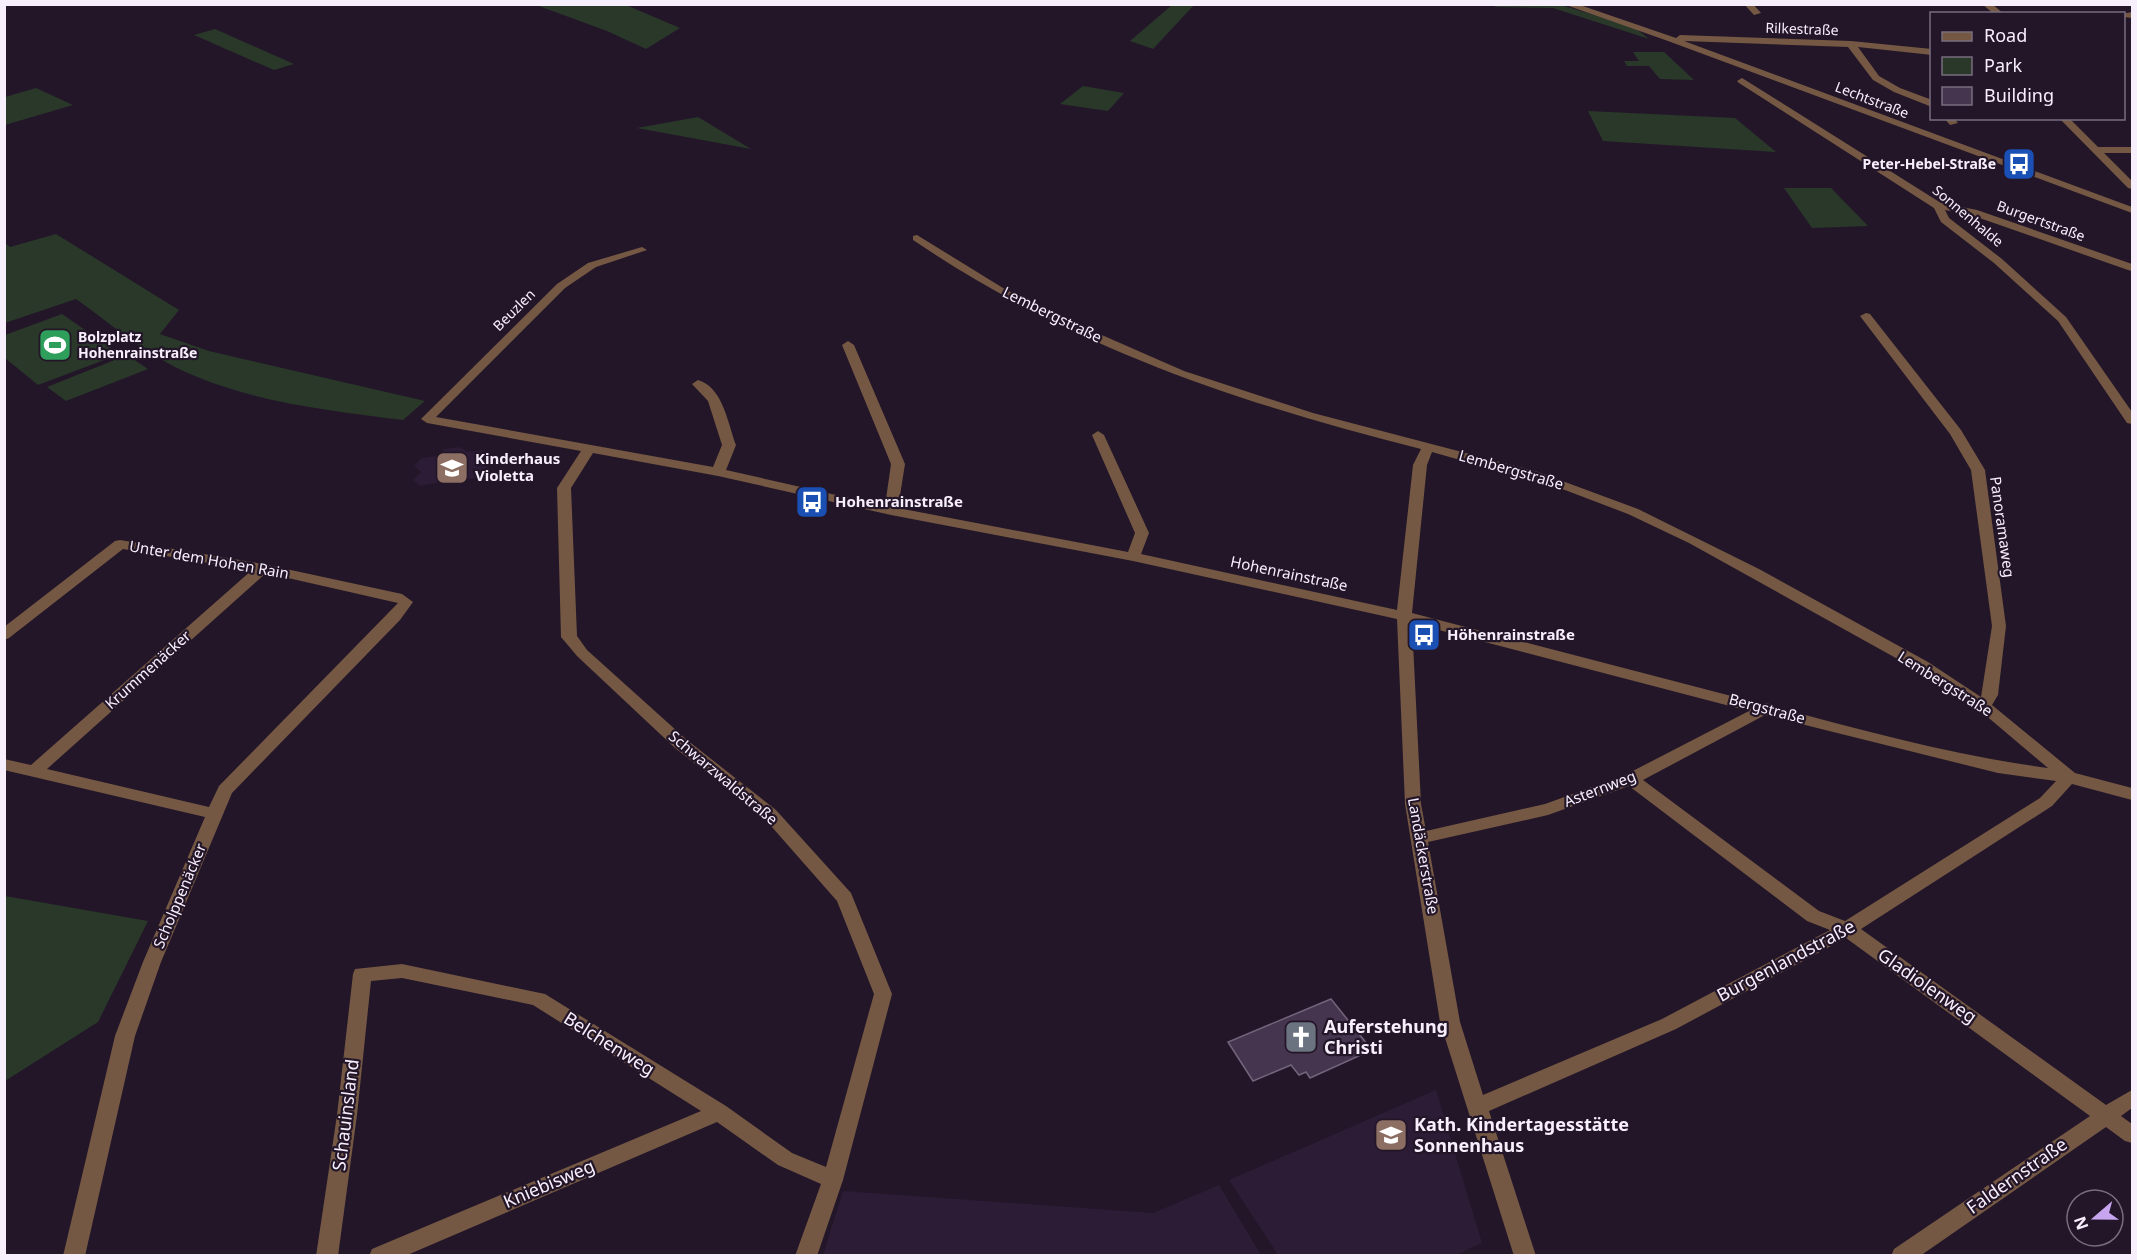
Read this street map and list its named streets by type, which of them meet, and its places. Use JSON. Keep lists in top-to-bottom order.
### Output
{
  "streets": {
    "street": [
      "Rilkestraße",
      "Lechtstraße",
      "Sonnenhalde",
      "Burgertstraße",
      "Beuzlen",
      "Lembergstraße",
      "Panoramaweg",
      "Unter dem Hohen Rain",
      "Hohenrainstraße",
      "Krummenäcker",
      "Bergstraße",
      "Schwarzwaldstraße",
      "Asternweg",
      "Landäckerstraße",
      "Scholppenäcker",
      "Burgenlandstraße",
      "Gladiolenweg",
      "Belchenweg",
      "Schauinsland",
      "Faldernstraße",
      "Kniebisweg"
    ]
  },
  "crossings": [
    ["Rilkestraße", "Lechtstraße"],
    ["Sonnenhalde", "Burgertstraße"],
    ["Beuzlen", "Hohenrainstraße"],
    ["Lembergstraße", "Panoramaweg"],
    ["Lembergstraße", "Bergstraße"],
    ["Lembergstraße", "Landäckerstraße"],
    ["Lembergstraße", "Burgenlandstraße"],
    ["Unter dem Hohen Rain", "Krummenäcker"],
    ["Unter dem Hohen Rain", "Scholppenäcker"],
    ["Hohenrainstraße", "Bergstraße"],
    ["Hohenrainstraße", "Schwarzwaldstraße"],
    ["Hohenrainstraße", "Landäckerstraße"],
    ["Bergstraße", "Asternweg"],
    ["Bergstraße", "Landäckerstraße"],
    ["Bergstraße", "Burgenlandstraße"],
    ["Schwarzwaldstraße", "Belchenweg"],
    ["Asternweg", "Landäckerstraße"],
    ["Asternweg", "Gladiolenweg"],
    ["Landäckerstraße", "Burgenlandstraße"],
    ["Burgenlandstraße", "Gladiolenweg"],
    ["Gladiolenweg", "Faldernstraße"],
    ["Belchenweg", "Schauinsland"],
    ["Belchenweg", "Kniebisweg"]
  ],
  "places": {
    "bus stop": ["Peter-Hebel-Straße", "Hohenrainstraße", "Höhenrainstraße"],
    "sports": ["Bolzplatz Hohenrainstraße"],
    "school or university": ["Kinderhaus Violetta", "Kath. Kindertagesstätte Sonnenhaus"],
    "church": ["Auferstehung Christi"]
  },
  "legend": ["Road", "Park", "Building"],
  "north": "left"
}
